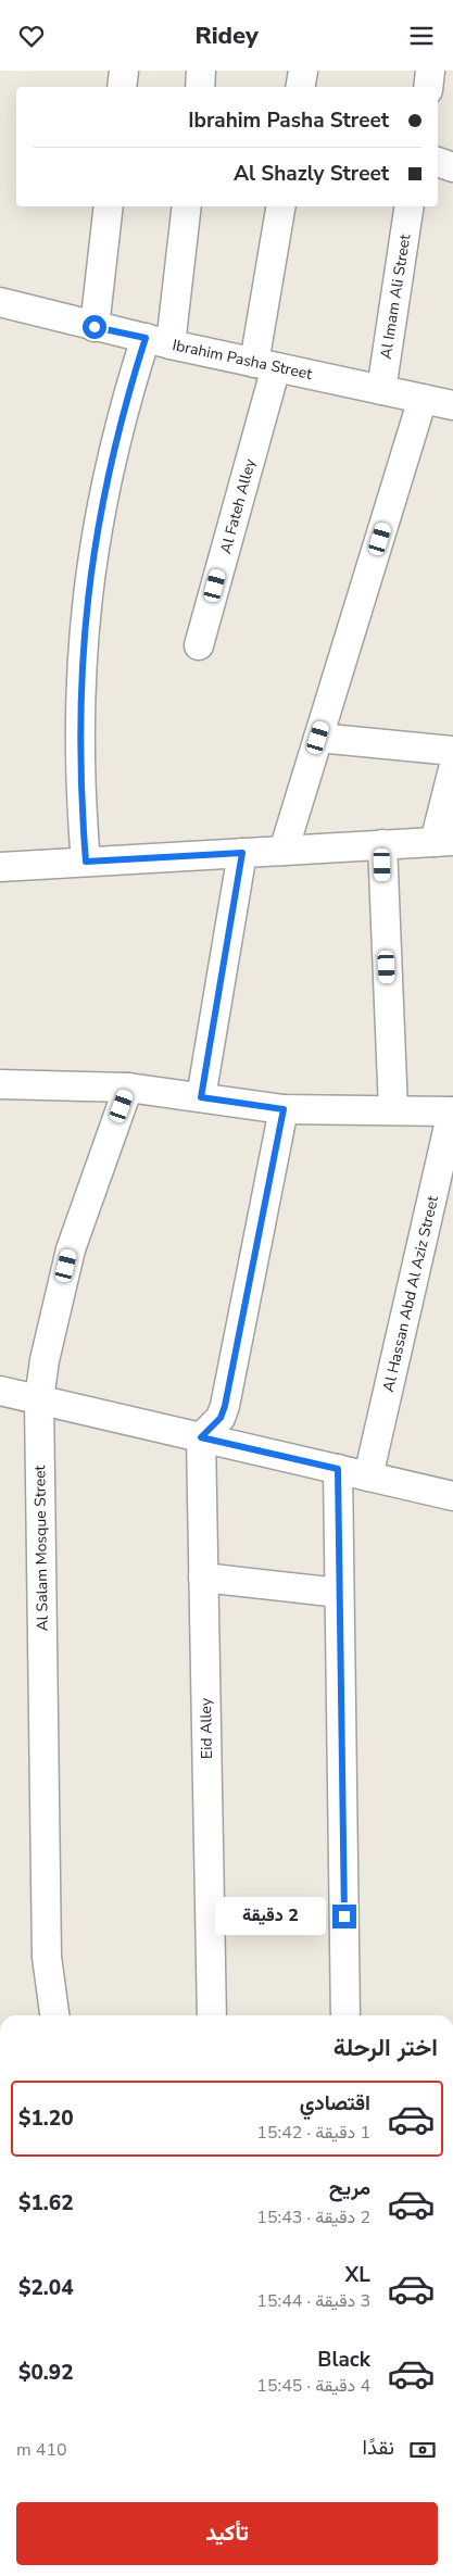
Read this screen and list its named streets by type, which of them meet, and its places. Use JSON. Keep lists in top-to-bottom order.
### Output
{
  "streets": {
    "street": [
      "Al Imam Ali Street",
      "Ibrahim Pasha Street",
      "Al Fateh Alley",
      "Al Hassan Abd Al Aziz Street",
      "Al Salam Mosque Street",
      "Eid Alley"
    ]
  },
  "crossings": [
    ["Al Imam Ali Street", "Ibrahim Pasha Street"],
    ["Ibrahim Pasha Street", "Al Fateh Alley"]
  ],
  "page": {
    "header": "Ridey",
    "banner": ["Ibrahim Pasha Street", "Al Shazly Street"],
    "bubble": "2 دقيقة",
    "heading": "اختر الرحلة",
    "list": [
      {
        "name": "اقتصادي",
        "note": "1 دقيقة · 15:42",
        "value": "$1.20"
      },
      {
        "name": "مريح",
        "note": "2 دقيقة · 15:43",
        "value": "$1.62"
      },
      {
        "name": "XL",
        "note": "3 دقيقة · 15:44",
        "value": "$2.04"
      },
      {
        "name": "Black",
        "note": "4 دقيقة · 15:45",
        "value": "$0.92"
      }
    ],
    "pay": ["نقدًا", "410 m"],
    "buttons": "تأكيد"
  }
}
